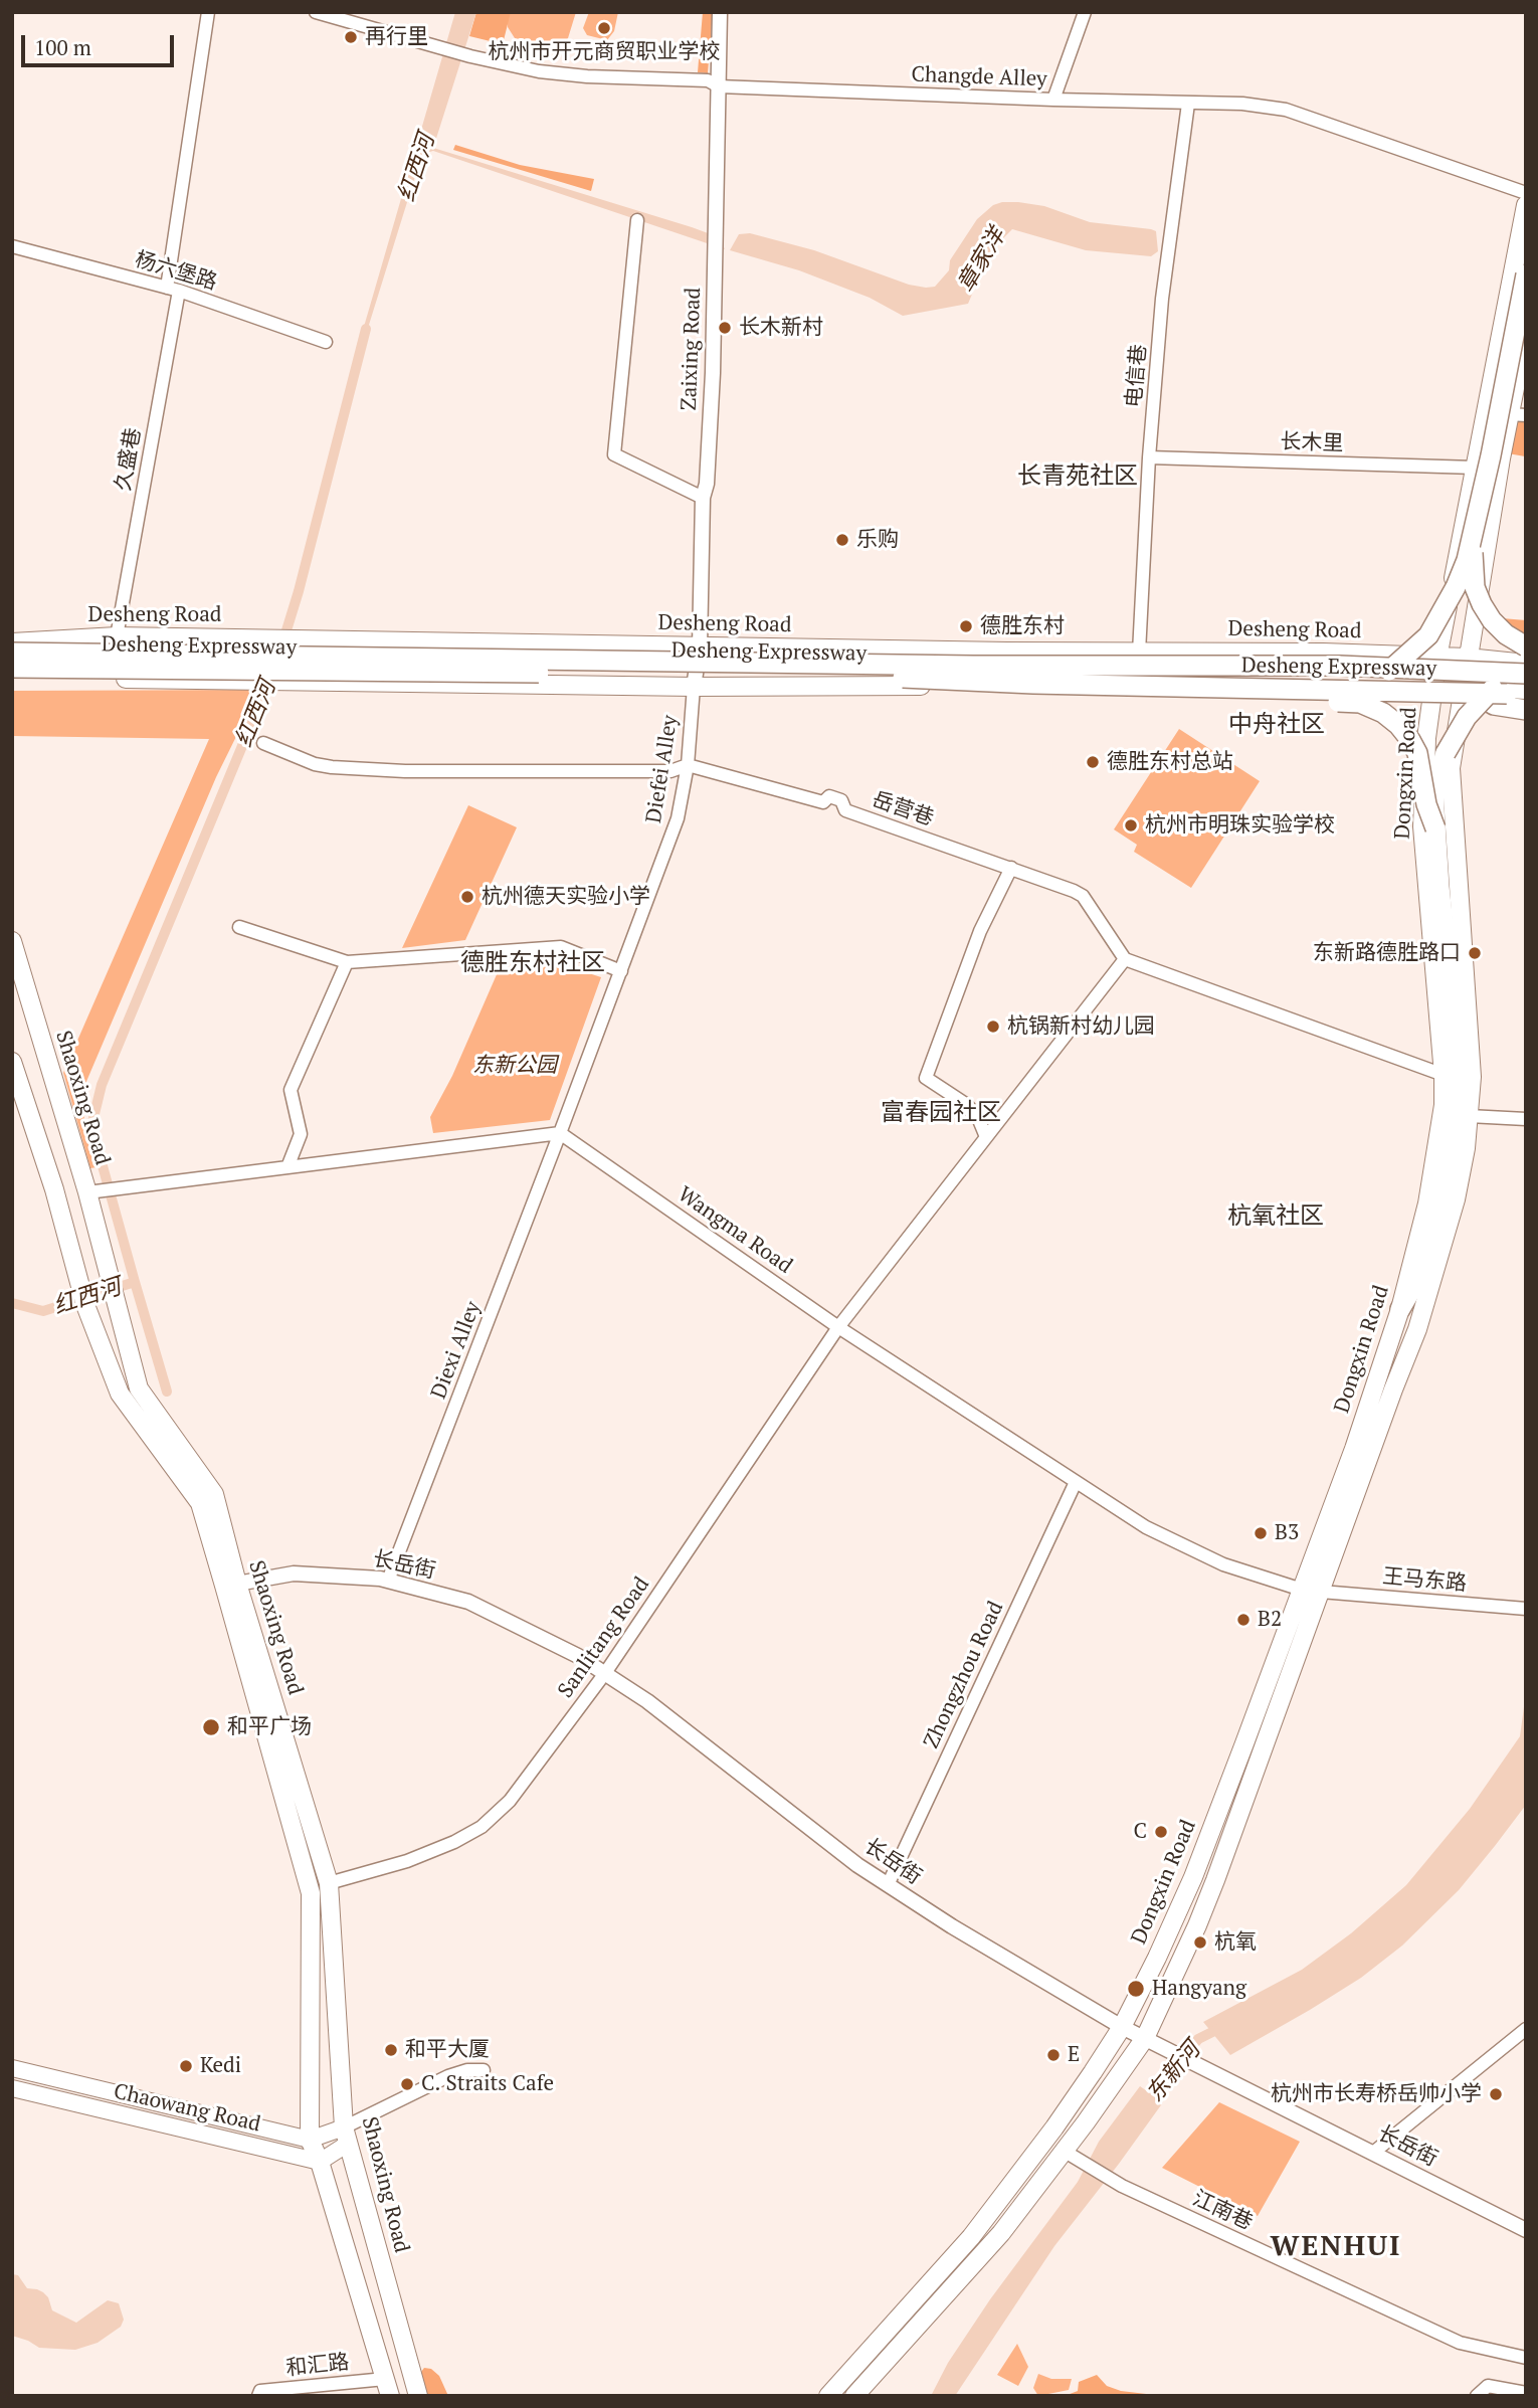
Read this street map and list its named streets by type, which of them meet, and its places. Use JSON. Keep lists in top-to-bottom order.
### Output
{
  "streets": {
    "highway": ["Desheng Expressway"],
    "main road": [
      "Desheng Road",
      "Dongxin Road",
      "Shaoxing Road",
      "Chaowang Road"
    ],
    "street": [
      "Changde Alley",
      "杨六堡路",
      "Zaixing Road",
      "电信巷",
      "长木里",
      "久盛巷",
      "Diefei Alley",
      "岳营巷",
      "Wangma Road",
      "Diexi Alley",
      "长岳街",
      "王马东路",
      "Sanlitang Road",
      "Zhongzhou Road",
      "江南巷",
      "和汇路"
    ]
  },
  "crossings": [
    ["Changde Alley", "Zaixing Road"],
    ["Changde Alley", "电信巷"],
    ["杨六堡路", "久盛巷"],
    ["Zaixing Road", "Desheng Road"],
    ["Zaixing Road", "Diefei Alley"],
    ["电信巷", "长木里"],
    ["电信巷", "Desheng Road"],
    ["长木里", "Dongxin Road"],
    ["久盛巷", "Desheng Road"],
    ["Desheng Road", "Desheng Expressway"],
    ["Desheng Road", "Dongxin Road"],
    ["Diefei Alley", "岳营巷"],
    ["Diefei Alley", "Wangma Road"],
    ["Diefei Alley", "Diexi Alley"],
    ["Dongxin Road", "Wangma Road"],
    ["Dongxin Road", "长岳街"],
    ["Dongxin Road", "王马东路"],
    ["Dongxin Road", "江南巷"],
    ["岳营巷", "Sanlitang Road"],
    ["Shaoxing Road", "长岳街"],
    ["Shaoxing Road", "Sanlitang Road"],
    ["Shaoxing Road", "Chaowang Road"],
    ["Shaoxing Road", "和汇路"],
    ["Wangma Road", "Diexi Alley"],
    ["Wangma Road", "Sanlitang Road"],
    ["Wangma Road", "Zhongzhou Road"],
    ["Diexi Alley", "长岳街"],
    ["长岳街", "Sanlitang Road"],
    ["长岳街", "Zhongzhou Road"]
  ],
  "districts": [
    "长青苑社区",
    "中舟社区",
    "德胜东村社区",
    "富春园社区",
    "杭氧社区",
    "WENHUI"
  ],
  "water": ["红西河", "章家洋", "东新河"],
  "parks": ["东新公园"],
  "places": [
    "杭州市开元商贸职业学校",
    "再行里",
    "长木新村",
    "乐购",
    "德胜东村",
    "德胜东村总站",
    "杭州市明珠实验学校",
    "杭州德天实验小学",
    "东新路德胜路口",
    "杭锅新村幼儿园",
    "B3",
    "B2",
    "和平广场",
    "C",
    "杭氧",
    "Hangyang",
    "和平大厦",
    "E",
    "Kedi",
    "C. Straits Cafe",
    "杭州市长寿桥岳帅小学"
  ],
  "scale_bar": "100 m"
}
